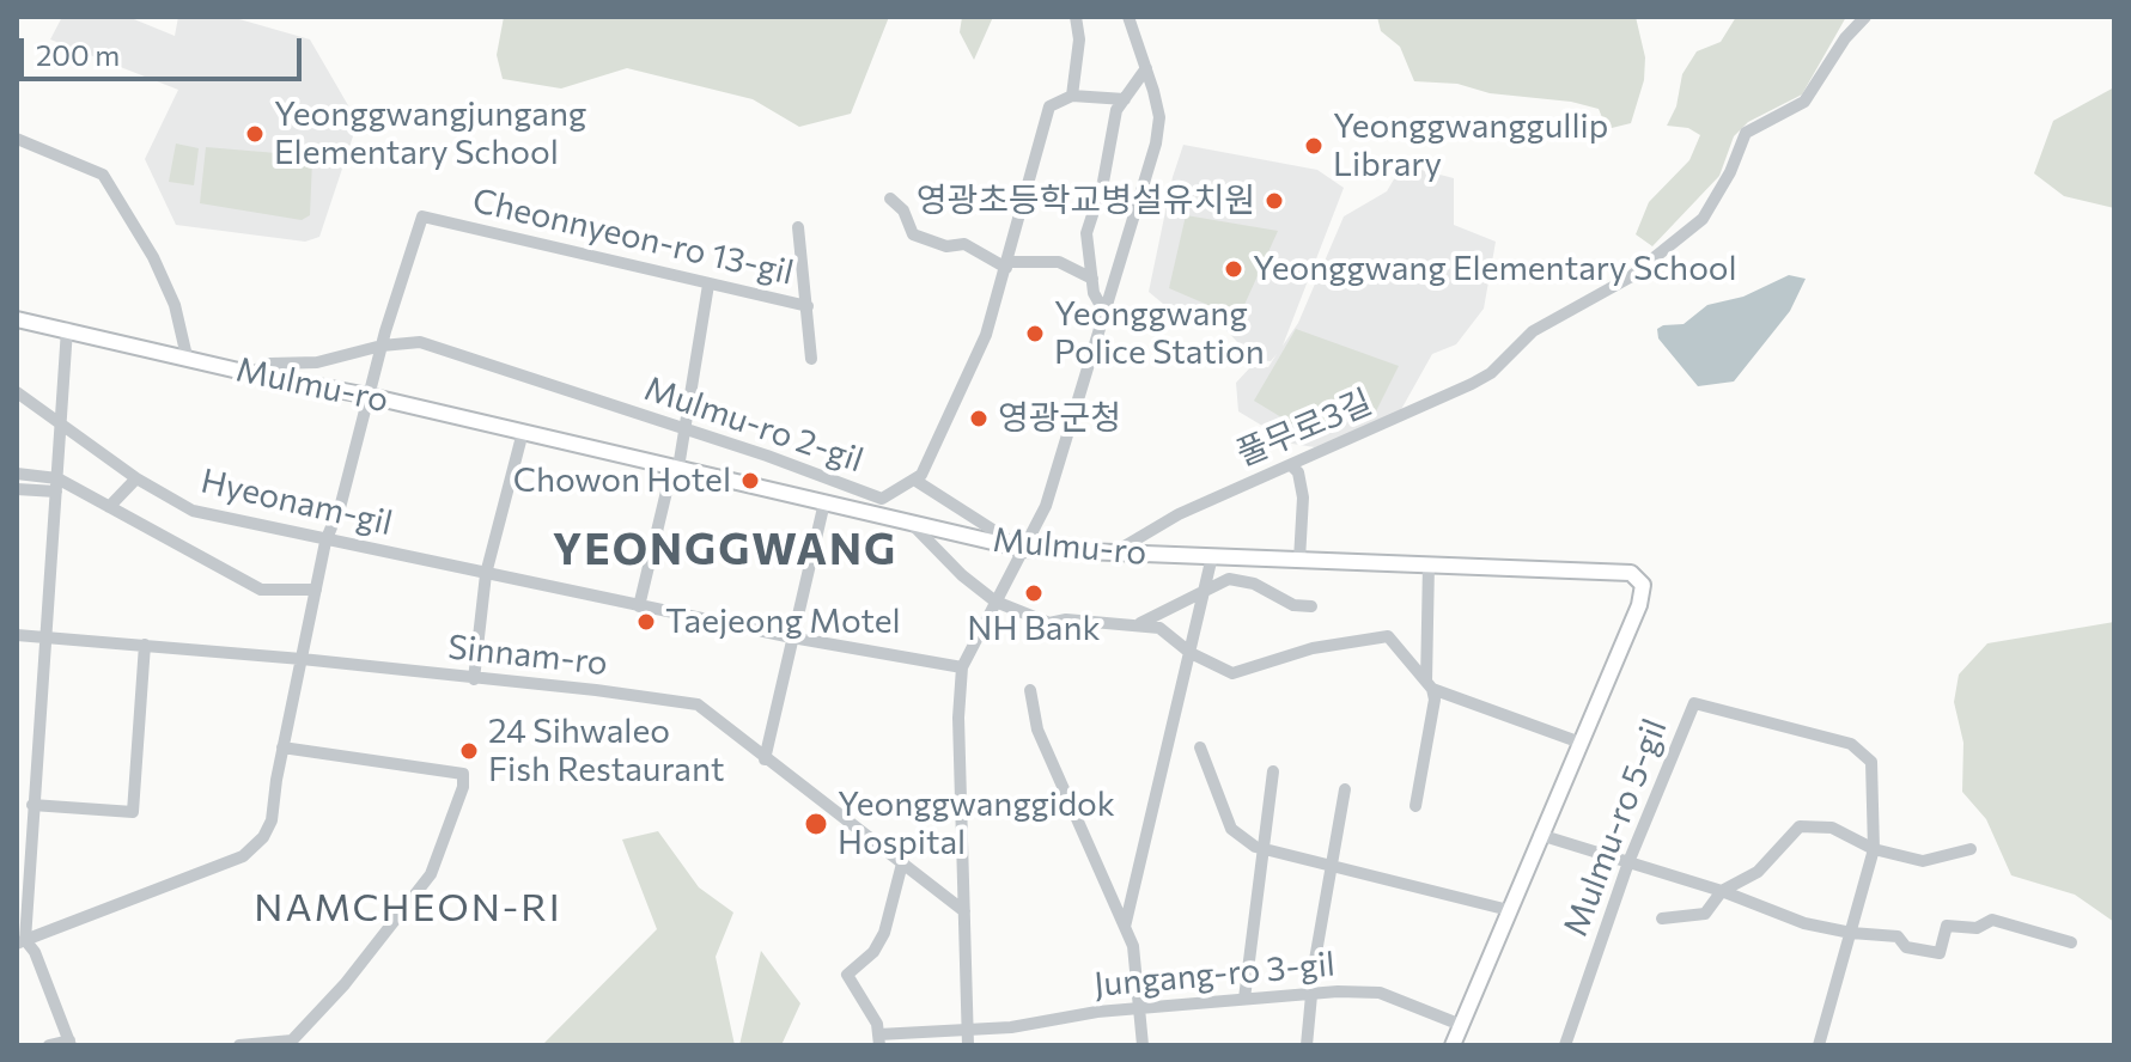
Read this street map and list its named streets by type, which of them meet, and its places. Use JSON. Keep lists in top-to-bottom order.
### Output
{
  "streets": {
    "main road": ["Mulmu-ro"],
    "street": [
      "Cheonnyeon-ro 13-gil",
      "Mulmu-ro 2-gil",
      "풀무로3길",
      "Hyeonam-gil",
      "Sinnam-ro",
      "Mulmu-ro 5-gil",
      "Jungang-ro 3-gil"
    ]
  },
  "crossings": [
    ["Cheonnyeon-ro 13-gil", "Mulmu-ro"],
    ["Cheonnyeon-ro 13-gil", "Mulmu-ro 2-gil"],
    ["Cheonnyeon-ro 13-gil", "Hyeonam-gil"],
    ["Cheonnyeon-ro 13-gil", "Sinnam-ro"],
    ["Mulmu-ro", "Mulmu-ro 2-gil"],
    ["Mulmu-ro", "풀무로3길"],
    ["Mulmu-ro", "Jungang-ro 3-gil"]
  ],
  "districts": ["YEONGGWANG", "NAMCHEON-RI"],
  "places": [
    "Yeonggwangjungang Elementary School",
    "Yeonggwanggullip Library",
    "영광초등학교병설유치원",
    "Yeonggwang Elementary School",
    "Yeonggwang Police Station",
    "영광군청",
    "Chowon Hotel",
    "NH Bank",
    "Taejeong Motel",
    "24 Sihwaleo Fish Restaurant",
    "Yeonggwanggidok Hospital"
  ],
  "scale_bar": "200 m"
}
